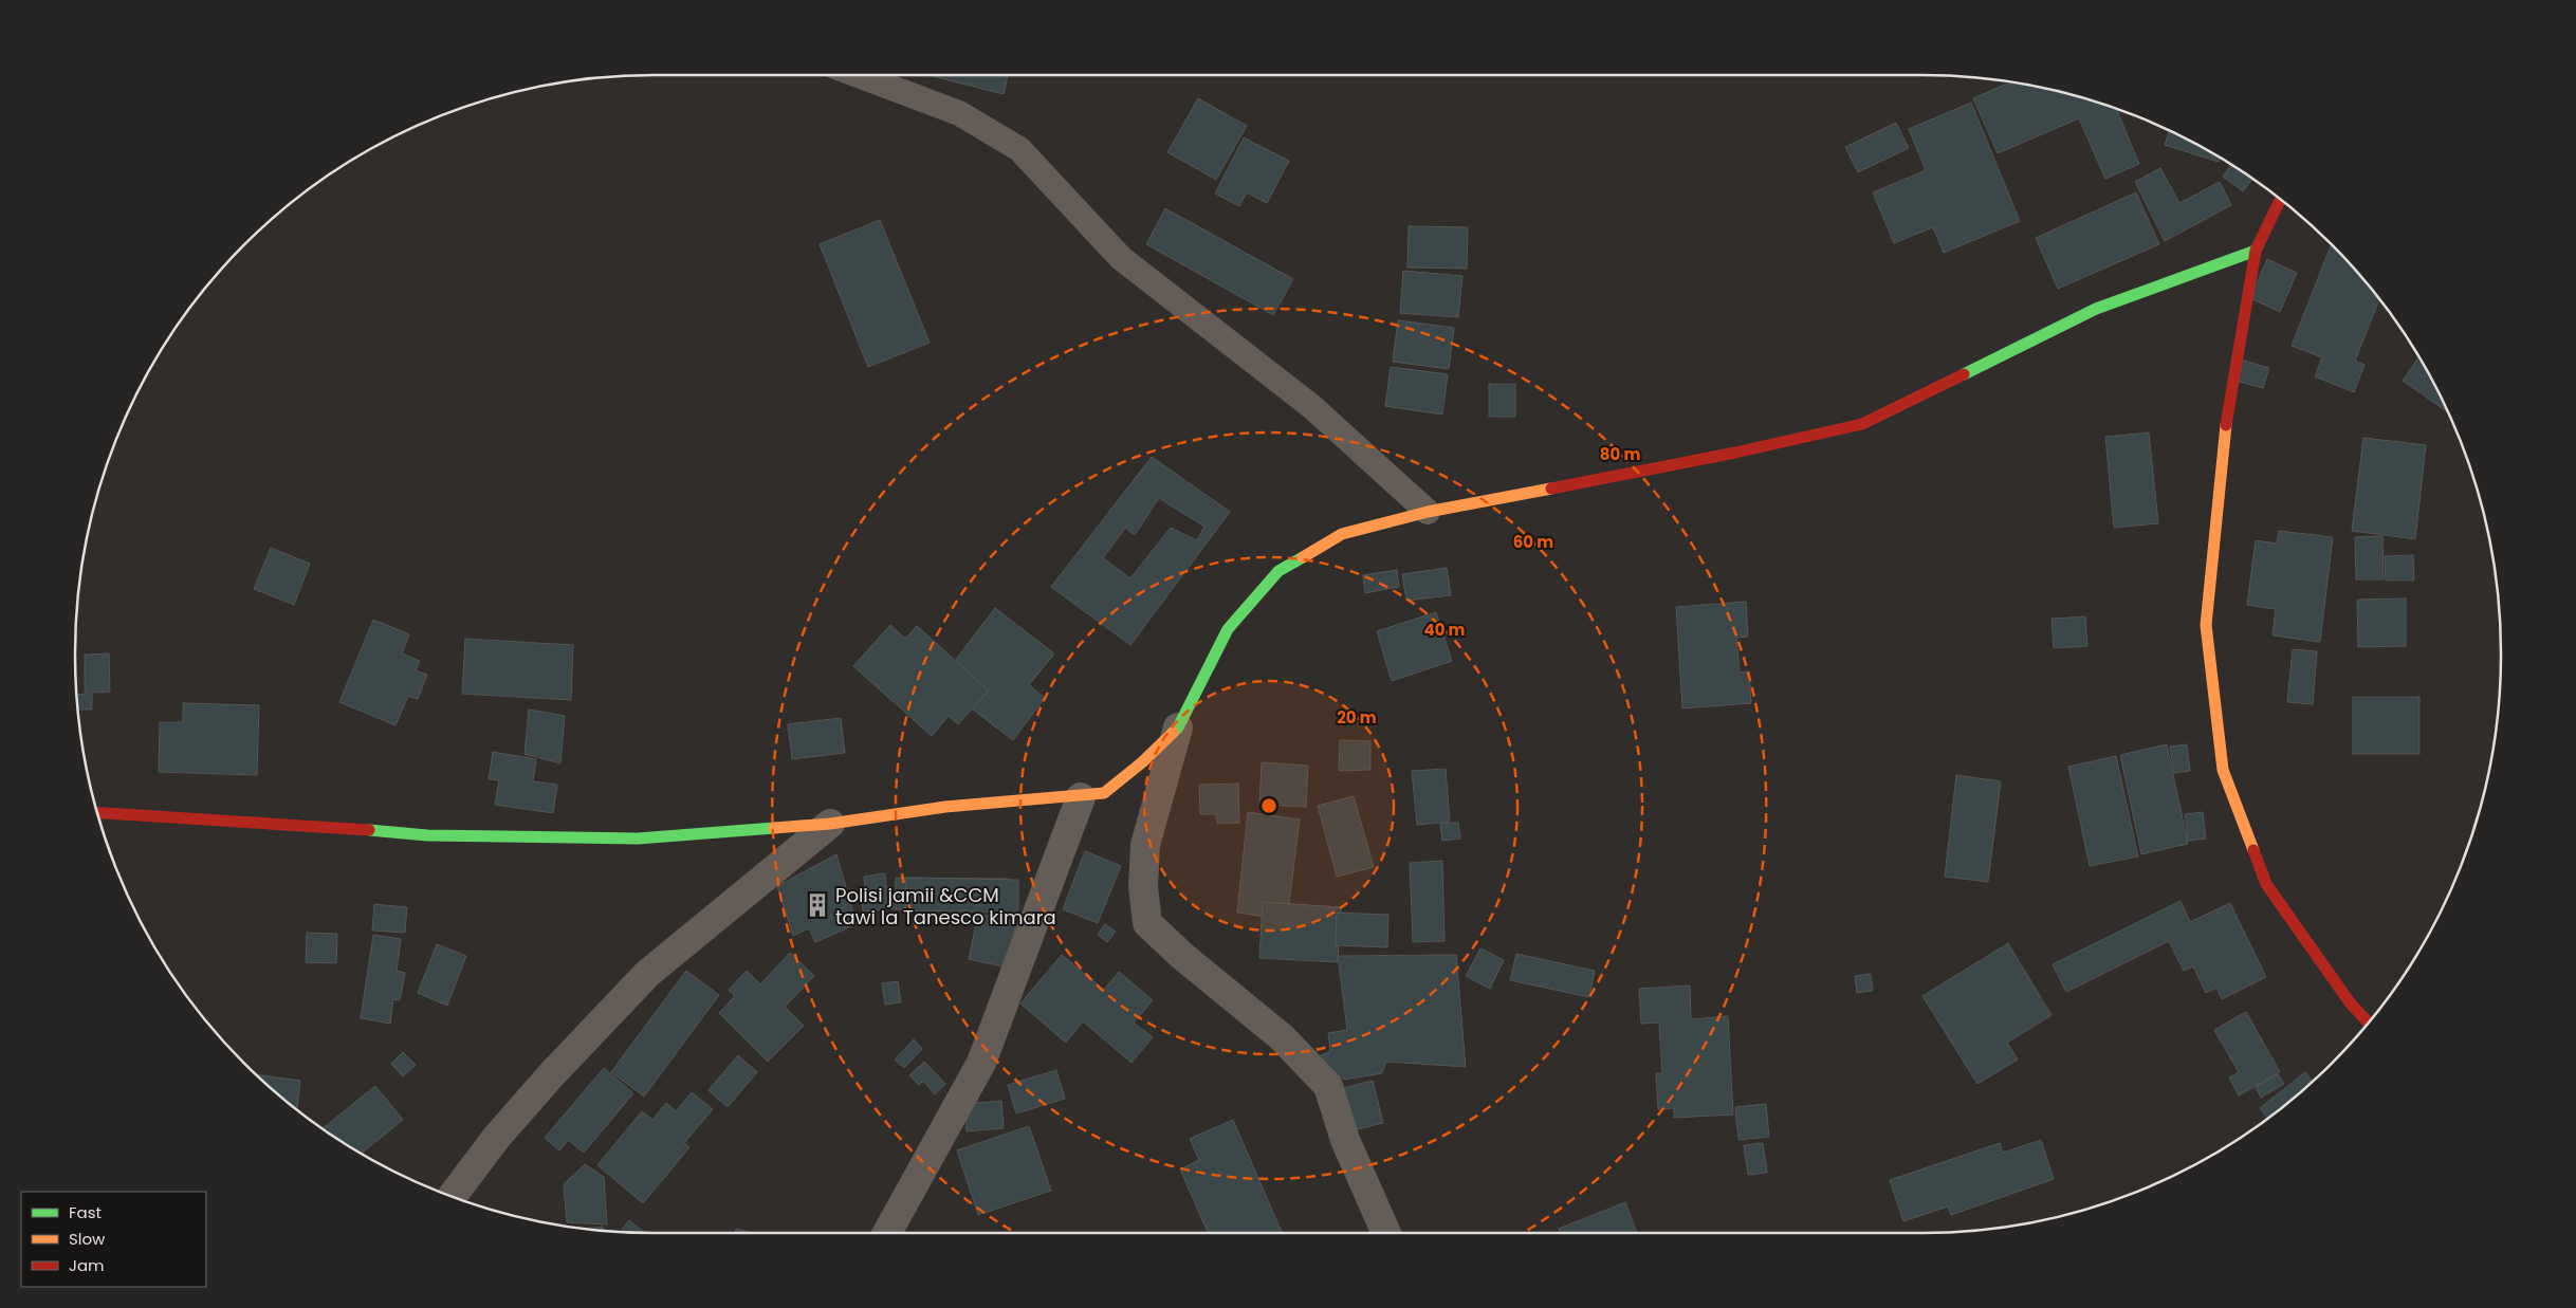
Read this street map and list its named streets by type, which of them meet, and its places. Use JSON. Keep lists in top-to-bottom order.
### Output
{
  "places": {
    "building": ["Polisi jamii &CCM tawi la Tanesco kimara"]
  },
  "legend": ["Fast", "Slow", "Jam"],
  "rings": [
    "80 m",
    "60 m",
    "40 m",
    "20 m"
  ]
}
